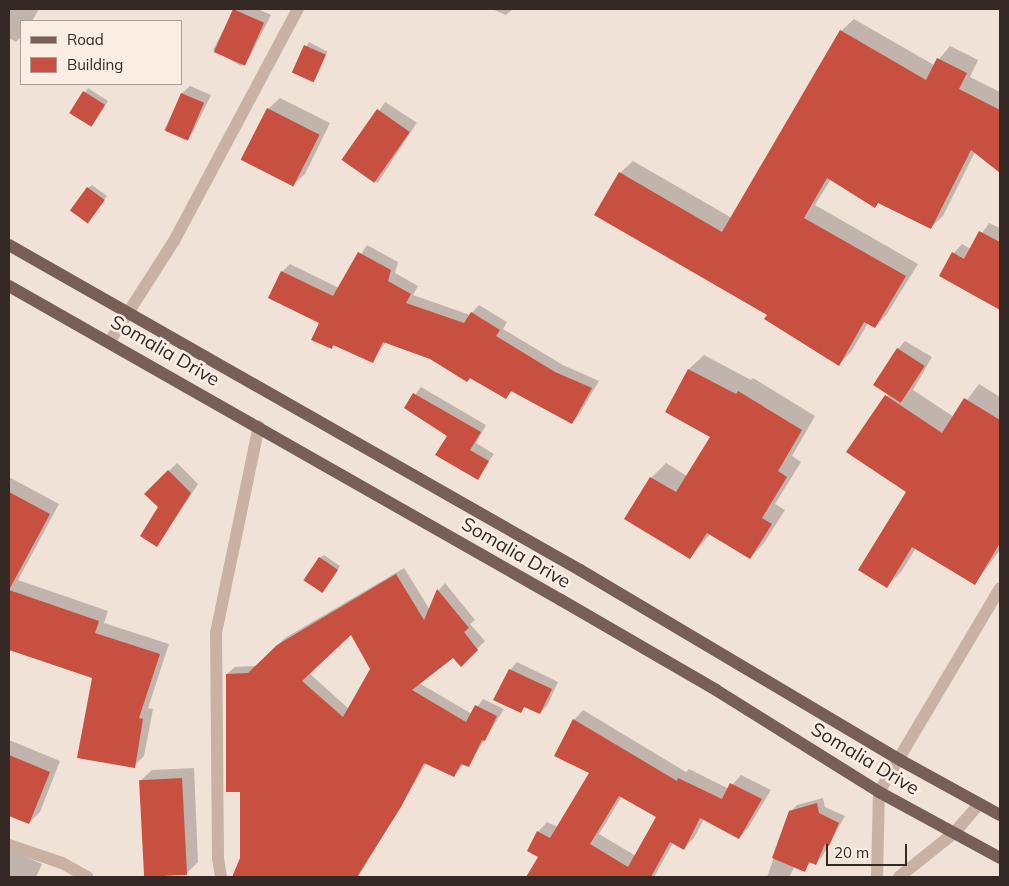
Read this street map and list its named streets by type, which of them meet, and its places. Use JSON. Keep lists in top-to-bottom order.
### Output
{
  "streets": {
    "main road": ["Somalia Drive"]
  },
  "legend": ["Road", "Building"],
  "scale_bar": "20 m"
}
